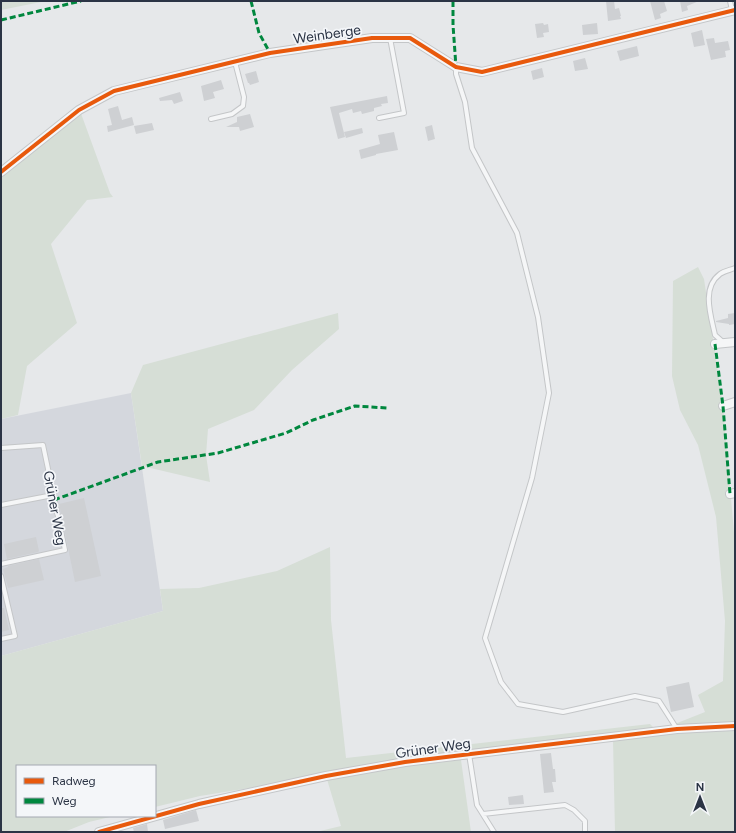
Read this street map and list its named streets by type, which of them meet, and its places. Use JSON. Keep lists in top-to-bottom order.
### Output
{
  "streets": {
    "street": ["Weinberge", "Grüner Weg"]
  },
  "legend": ["Radweg", "Weg"],
  "north": "top"
}
